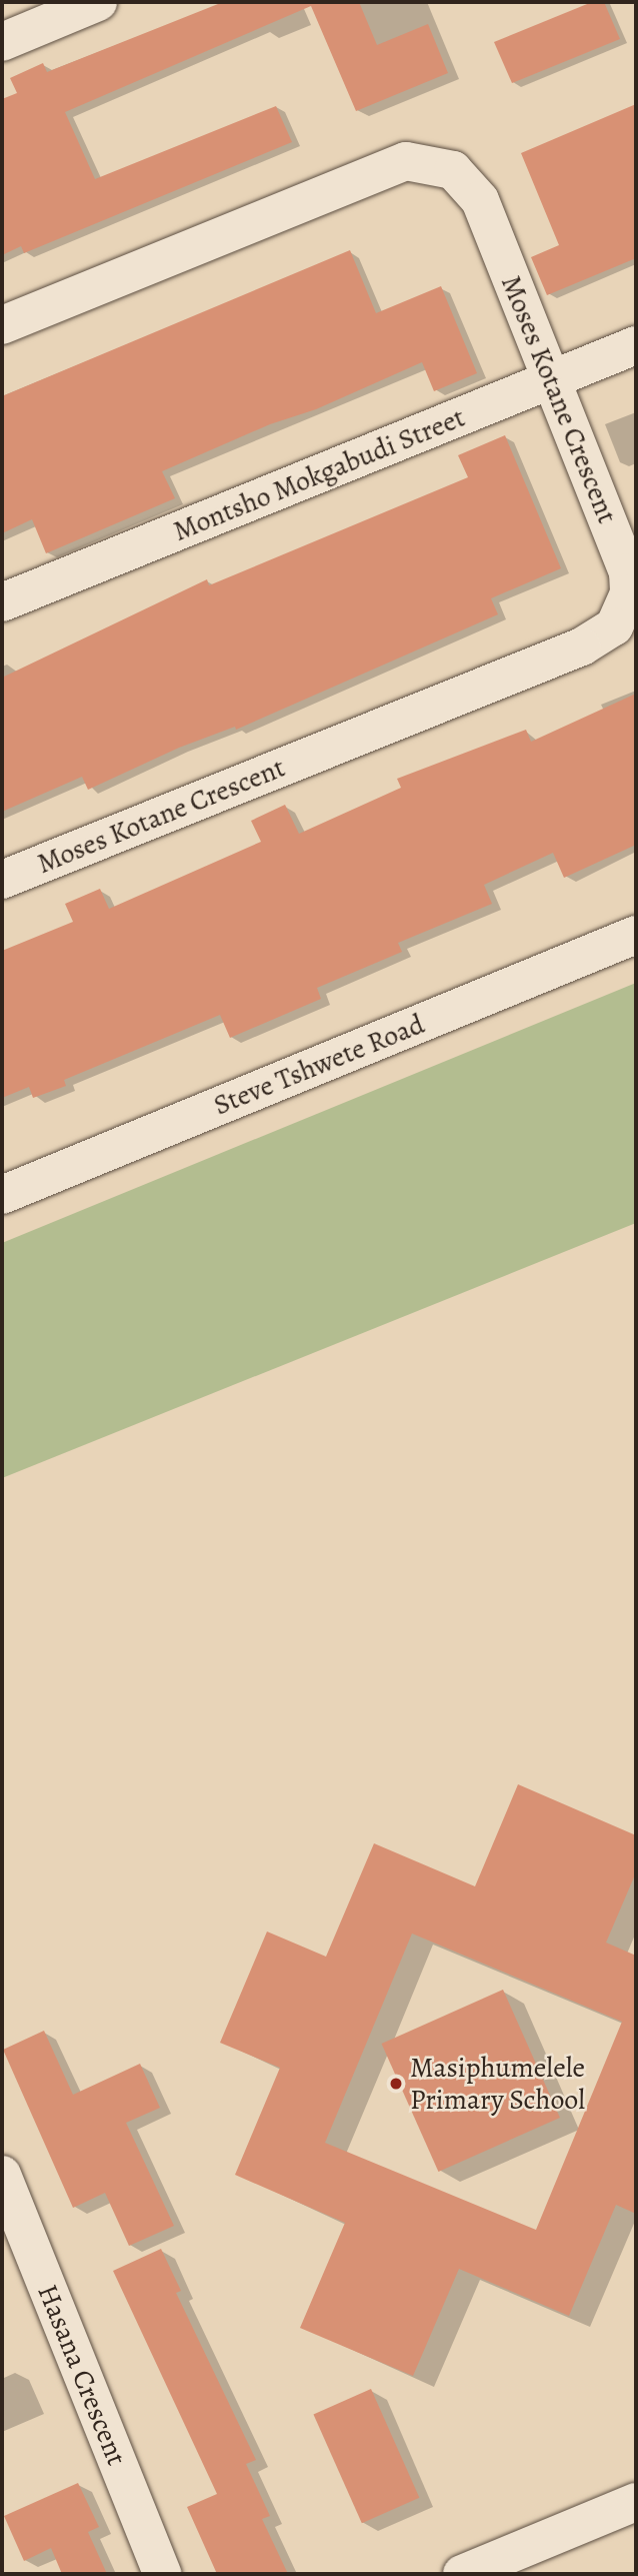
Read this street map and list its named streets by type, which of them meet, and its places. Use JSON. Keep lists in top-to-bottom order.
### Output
{
  "streets": {
    "street": [
      "Moses Kotane Crescent",
      "Montsho Mokgabudi Street",
      "Steve Tshwete Road",
      "Hasana Crescent"
    ]
  },
  "crossings": [
    ["Moses Kotane Crescent", "Montsho Mokgabudi Street"]
  ],
  "places": ["Masiphumelele Primary School"]
}
